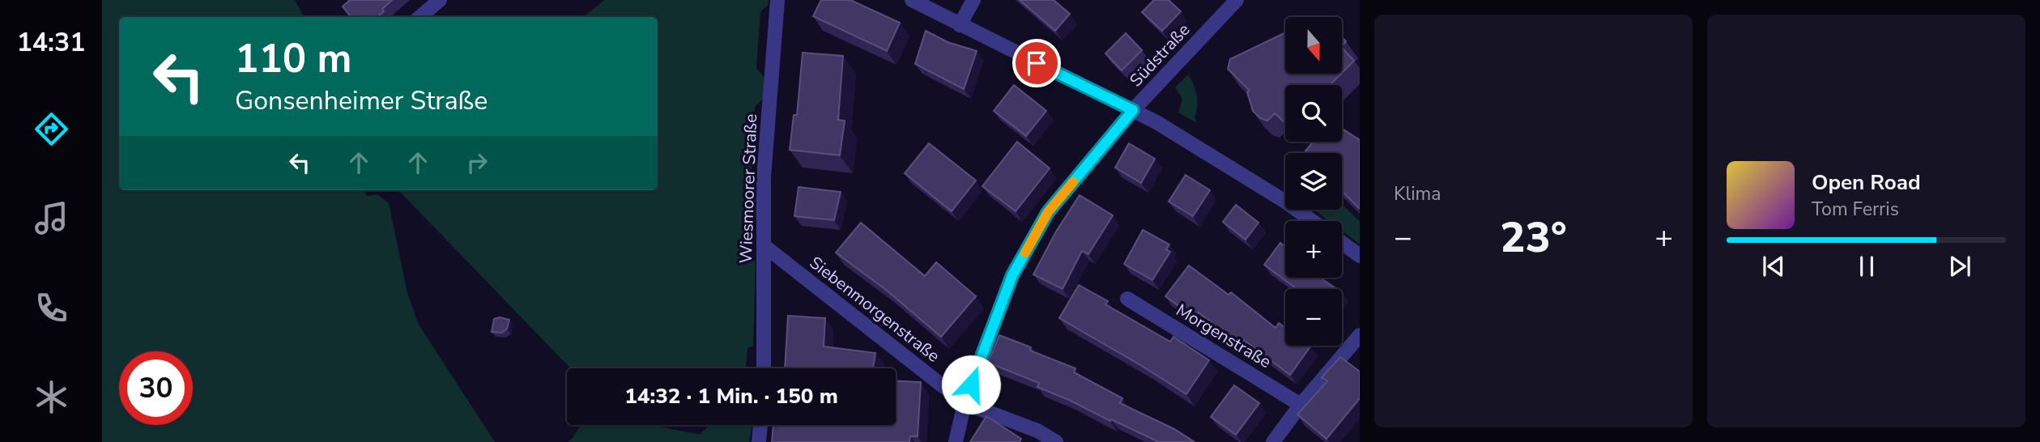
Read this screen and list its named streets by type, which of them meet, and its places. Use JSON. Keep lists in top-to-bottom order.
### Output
{
  "streets": {
    "street": [
      "Südstraße",
      "Wiesmoorer Straße",
      "Siebenmorgenstraße",
      "Morgenstraße"
    ]
  },
  "crossings": [
    ["Südstraße", "Siebenmorgenstraße"],
    ["Wiesmoorer Straße", "Siebenmorgenstraße"]
  ],
  "north": "bottom",
  "page": {
    "tabs": "14:31",
    "tile": "Klima",
    "map_buttons": ["+", "−"],
    "turn": ["110 m", "Gonsenheimer Straße"],
    "song": ["Open Road", "Tom Ferris"],
    "heat": ["−", "23°", "+"],
    "limit": "30",
    "trip": "14:32 · 1 Min. · 150 m"
  }
}
